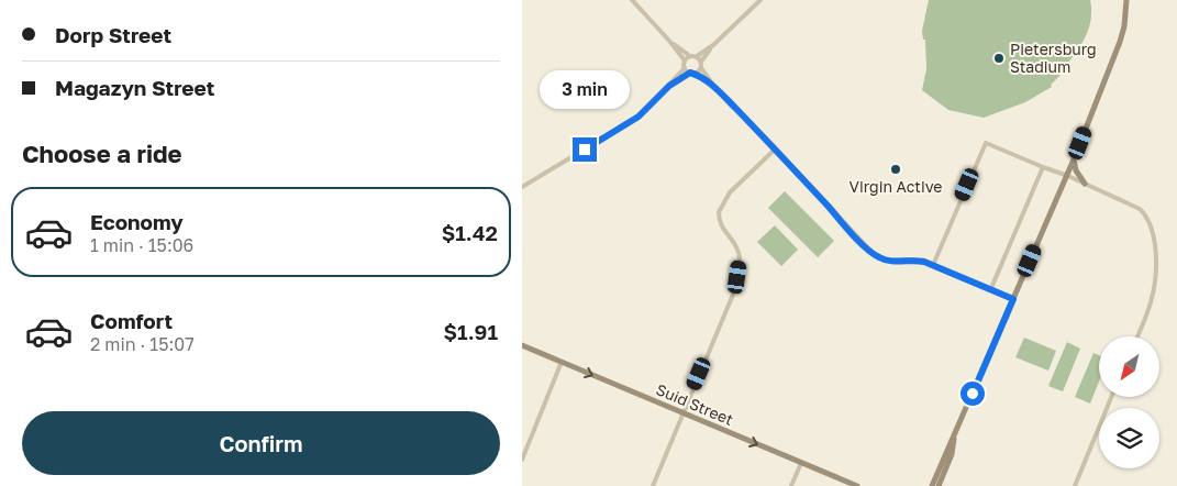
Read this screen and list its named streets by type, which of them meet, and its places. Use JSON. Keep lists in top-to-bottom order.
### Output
{
  "streets": {
    "street": ["Suid Street"]
  },
  "one_way": ["Suid Street"],
  "places": ["Pietersburg Stadium", "Virgin Active"],
  "north": "bottom left",
  "page": {
    "banner": ["Dorp Street", "Magazyn Street"],
    "bubble": "3 min",
    "heading": "Choose a ride",
    "list": [
      {
        "name": "Economy",
        "note": "1 min · 15:06",
        "value": "$1.42"
      },
      {
        "name": "Comfort",
        "note": "2 min · 15:07",
        "value": "$1.91"
      }
    ],
    "buttons": "Confirm"
  }
}
